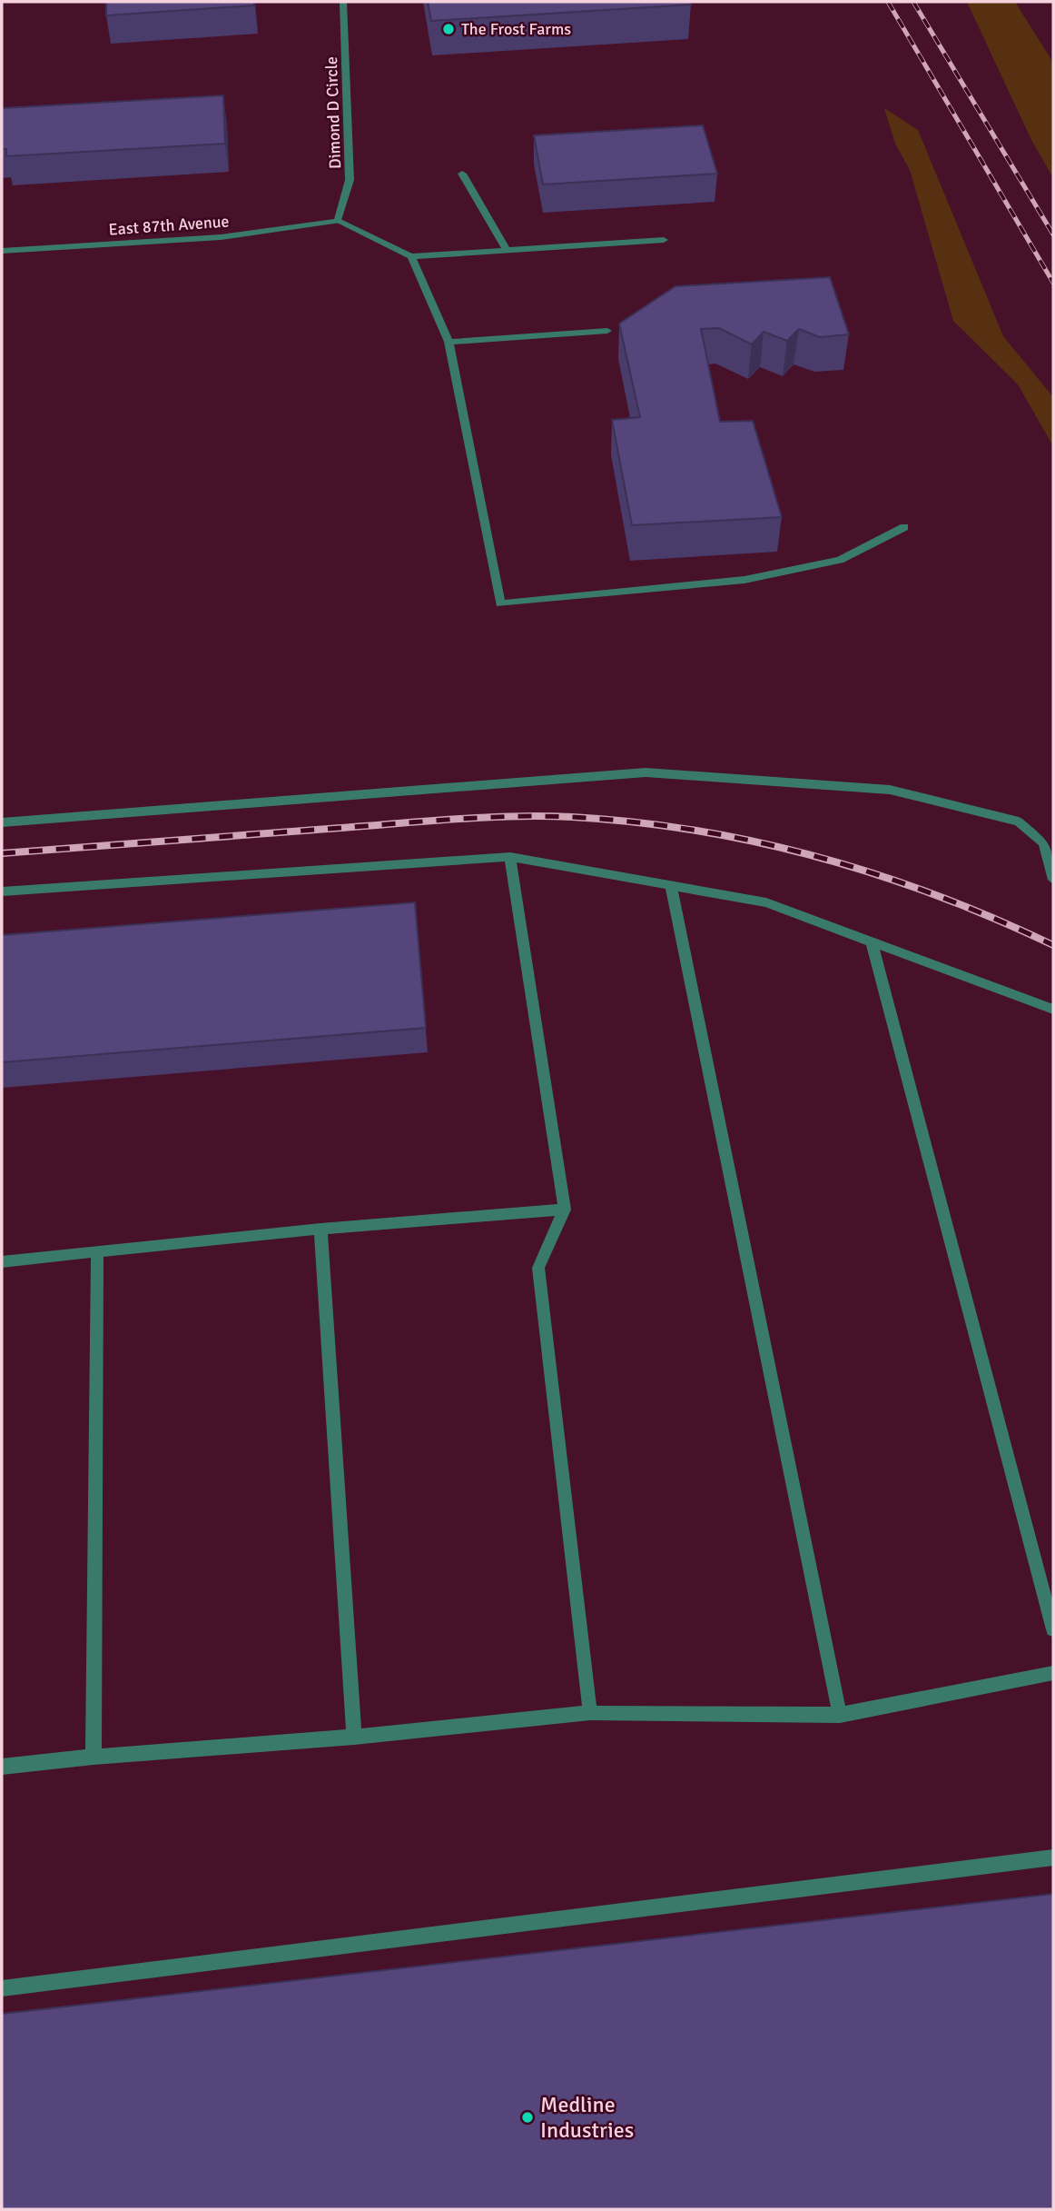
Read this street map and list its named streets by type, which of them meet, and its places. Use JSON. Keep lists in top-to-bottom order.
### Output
{
  "streets": {
    "street": ["Dimond D Circle", "East 87th Avenue"]
  },
  "crossings": [
    ["Dimond D Circle", "East 87th Avenue"]
  ],
  "places": ["The Frost Farms", "Medline Industries"]
}
